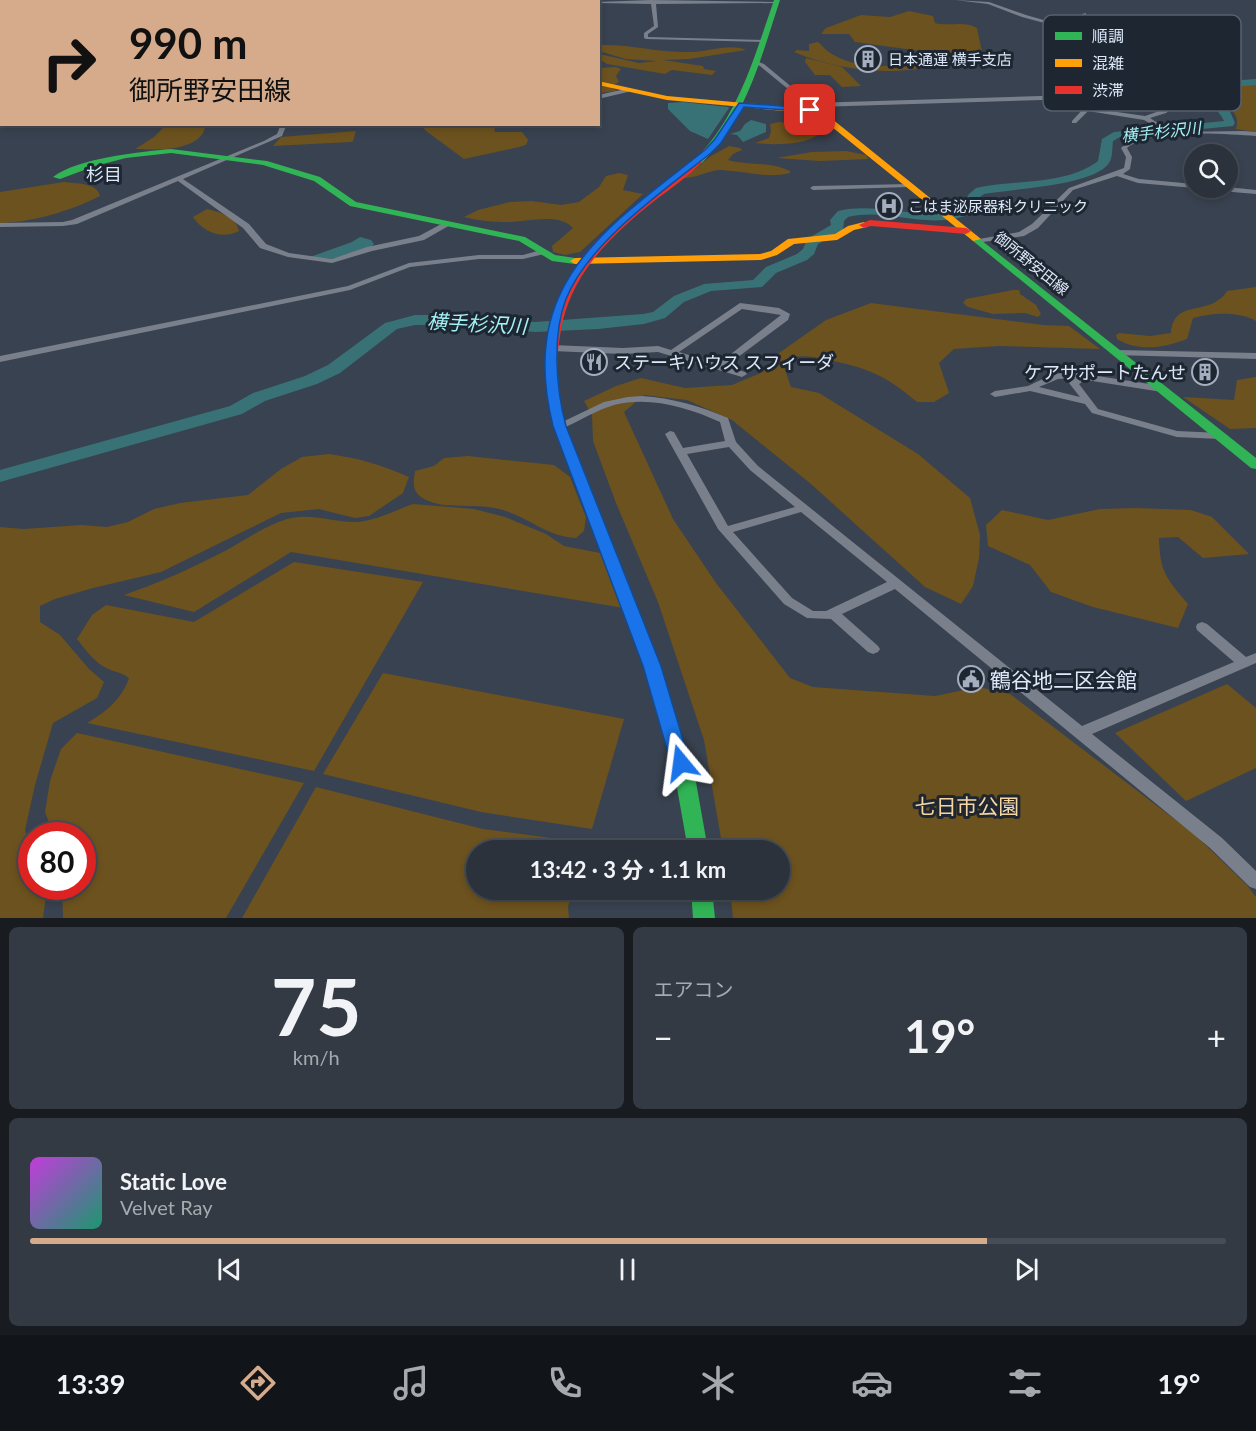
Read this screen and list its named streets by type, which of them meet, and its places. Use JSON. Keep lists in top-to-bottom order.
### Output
{
  "streets": {
    "main road": ["御所野安田線"]
  },
  "districts": ["杉目"],
  "water": ["横手杉沢川"],
  "parks": ["七日市公園"],
  "places": {
    "building": ["日本通運 横手支店", "ケアサポートたんせ"],
    "hospital": ["こはま泌尿器科クリニック"],
    "restaurant": ["ステーキハウス スフィーダ"],
    "public building": ["鶴谷地二区会館"]
  },
  "legend": ["順調", "混雑", "渋滞"],
  "page": {
    "turn": ["990 m", "御所野安田線"],
    "limit": "80",
    "trip": "13:42 · 3 分 · 1.1 km",
    "tile": [
      ["75", "km/h"],
      "エアコン"
    ],
    "heat": ["−", "19°", "+"],
    "song": ["Static Love", "Velvet Ray"],
    "tabs": ["13:39", "19°"]
  }
}
